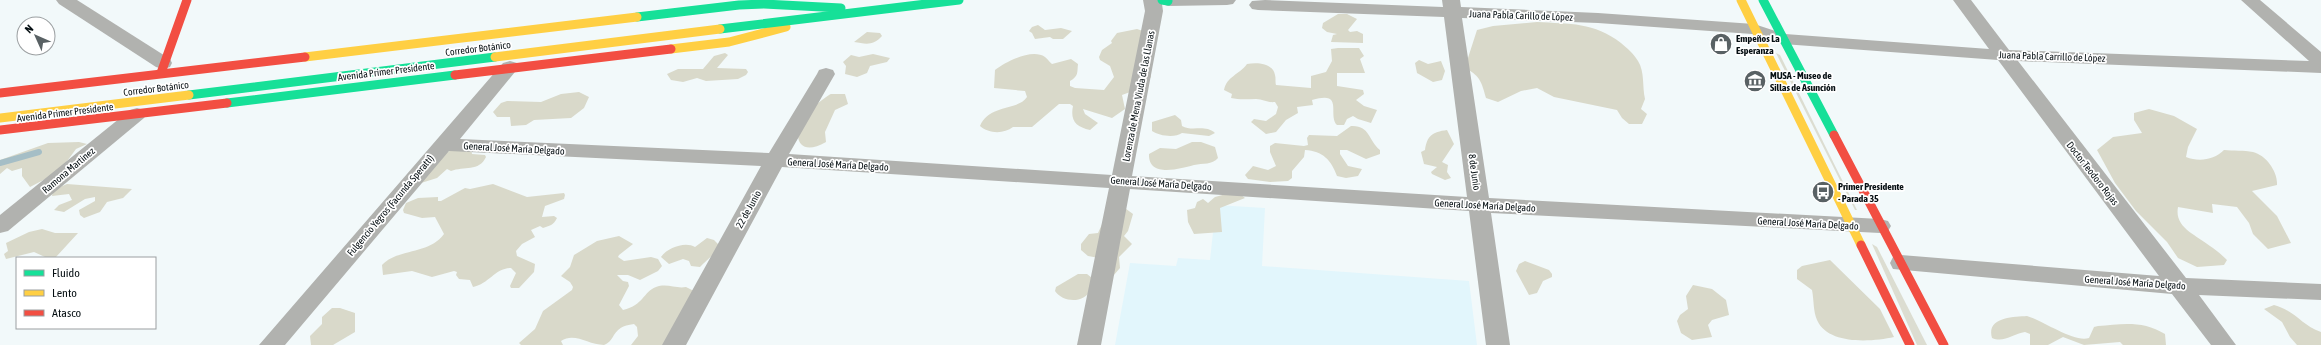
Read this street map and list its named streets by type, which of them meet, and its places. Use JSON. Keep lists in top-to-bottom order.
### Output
{
  "streets": {
    "main road": ["Corredor Botánico", "Avenida Primer Presidente"],
    "street": [
      "Juana Pabla Carillo de López",
      "Juana Pabla Carrillo de López",
      "Lorenza de Mena Viuda de las Llanas",
      "General José María Delgado",
      "Ramona Martinez",
      "8 de Junio",
      "Doctor Teodoro Rojas",
      "Fulgencio Yegros (Facunda Speratti)",
      "22 de Junio"
    ]
  },
  "crossings": [
    ["Juana Pabla Carillo de López", "Juana Pabla Carrillo de López"],
    ["Juana Pabla Carillo de López", "8 de Junio"],
    ["Juana Pabla Carrillo de López", "Doctor Teodoro Rojas"],
    ["Avenida Primer Presidente", "Ramona Martinez"],
    ["Avenida Primer Presidente", "Fulgencio Yegros (Facunda Speratti)"],
    ["Lorenza de Mena Viuda de las Llanas", "General José María Delgado"],
    ["General José María Delgado", "8 de Junio"],
    ["General José María Delgado", "Doctor Teodoro Rojas"],
    ["General José María Delgado", "Fulgencio Yegros (Facunda Speratti)"],
    ["General José María Delgado", "22 de Junio"]
  ],
  "places": {
    "shop": ["Empeños La Esperanza"],
    "museum": ["MUSA - Museo de Sillas de Asunción"],
    "bus stop": ["Primer Presidente - Parada 35"]
  },
  "legend": ["Fluido", "Lento", "Atasco"],
  "north": "top left"
}
